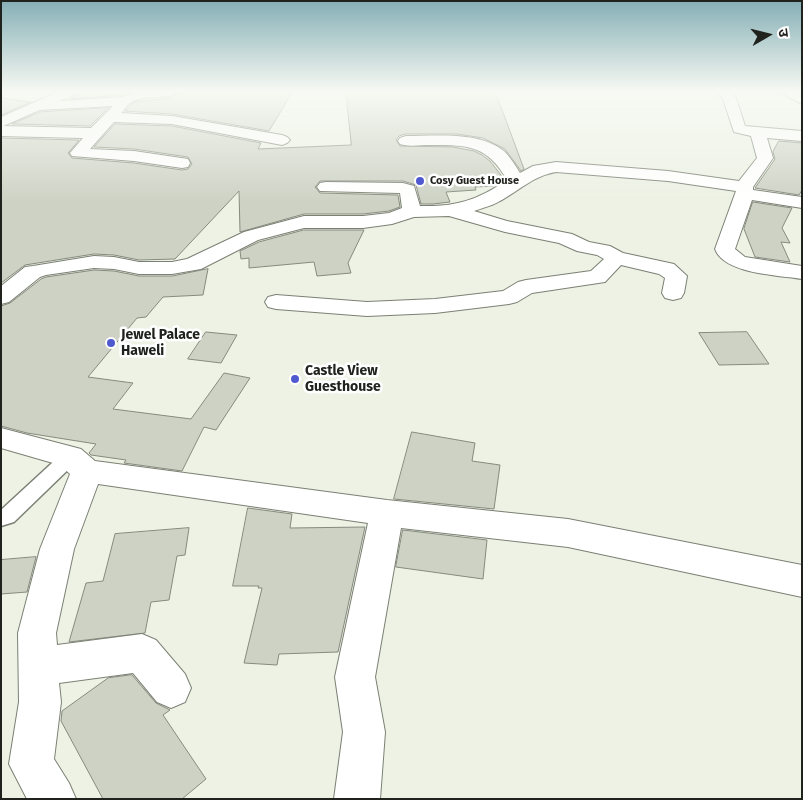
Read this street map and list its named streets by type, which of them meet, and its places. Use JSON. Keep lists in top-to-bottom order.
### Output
{
  "places": ["Cosy Guest House", "Jewel Palace Haweli", "Castle View Guesthouse"],
  "north": "right"
}
